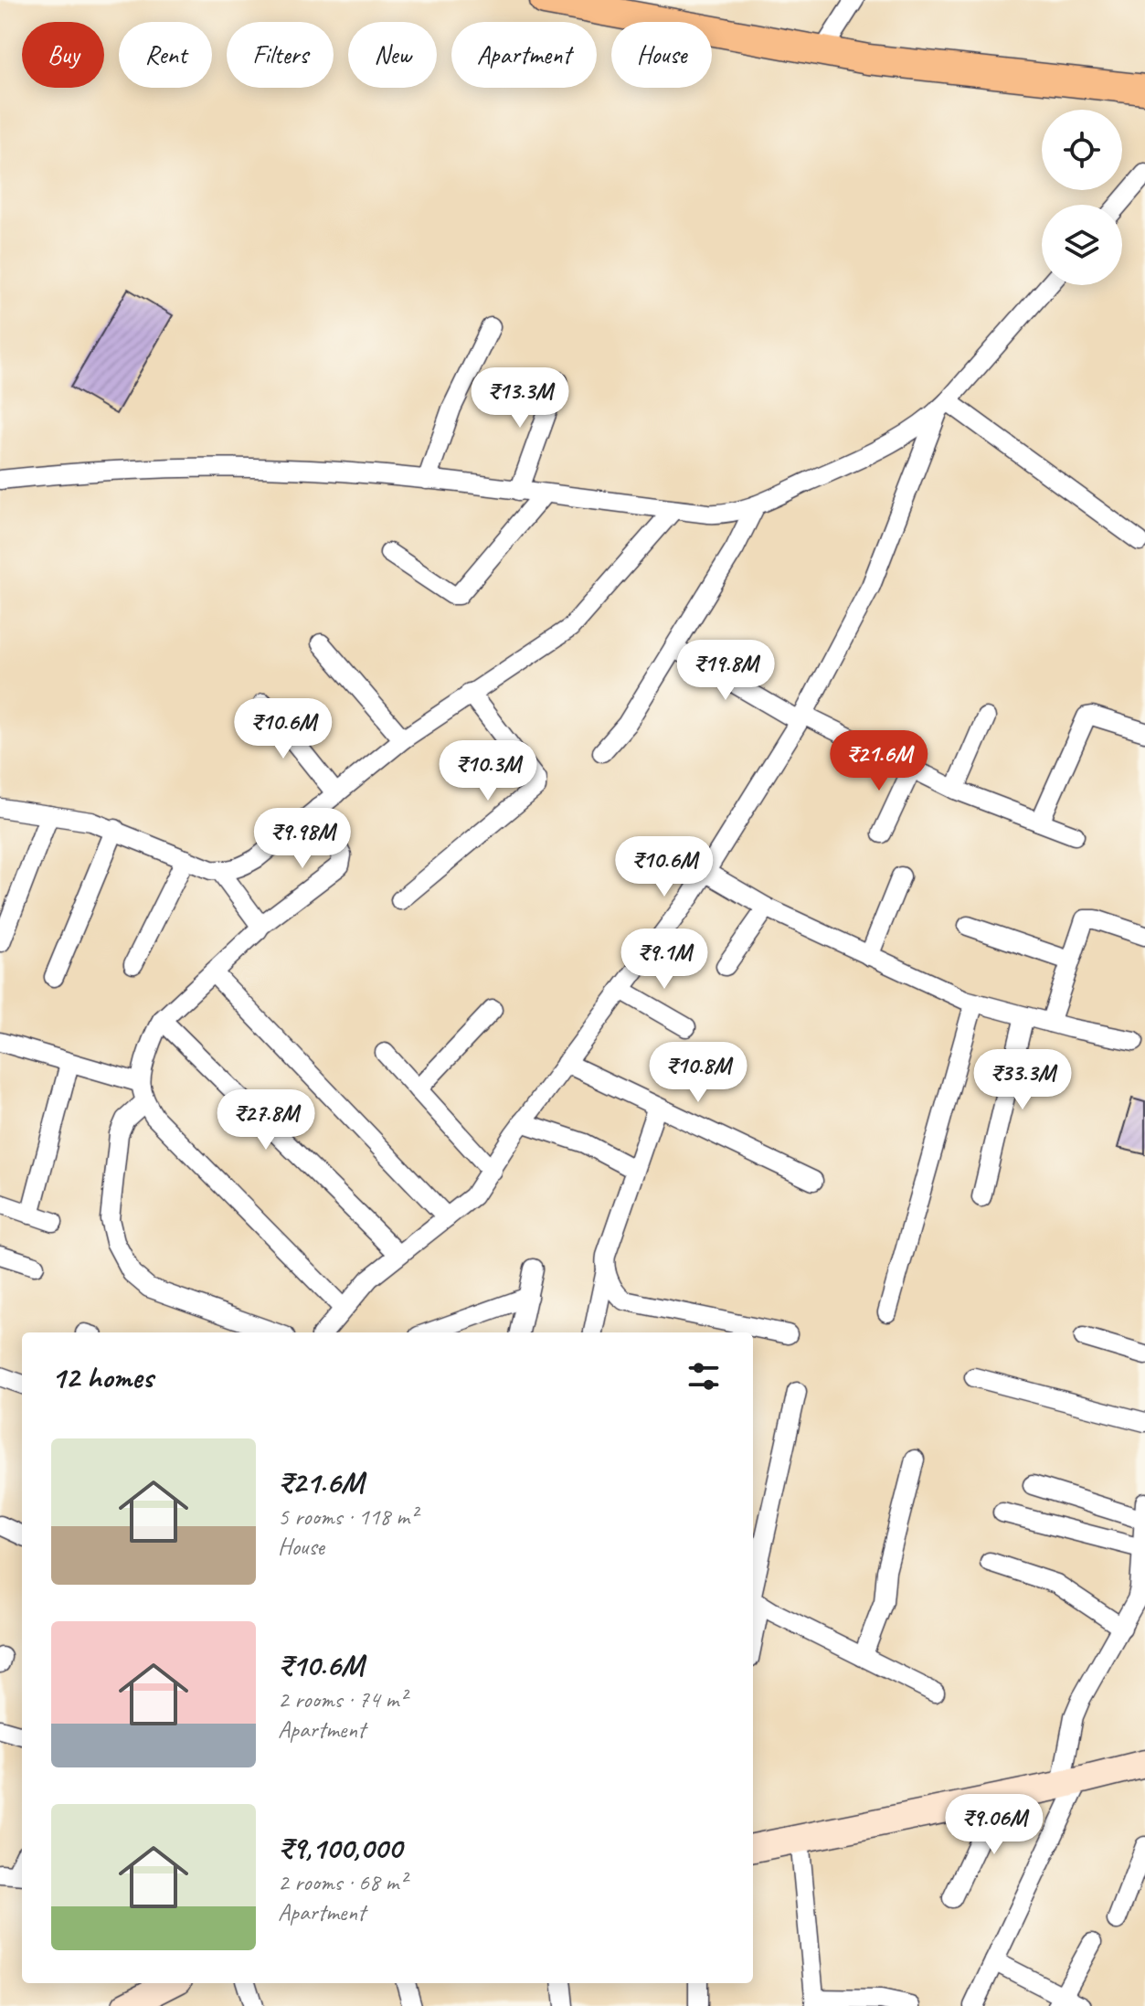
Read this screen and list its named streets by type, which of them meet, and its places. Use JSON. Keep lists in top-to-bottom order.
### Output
{
  "page": {
    "chip": [
      "Buy",
      "Rent",
      "Filters",
      "New",
      "Apartment",
      "House"
    ],
    "price": [
      "₹13.3M",
      "₹19.8M",
      "₹10.6M",
      "₹21.6M",
      "₹10.3M",
      "₹9.98M",
      "₹10.6M",
      "₹9.1M",
      "₹10.8M",
      "₹33.3M",
      "₹27.8M",
      "₹9.06M"
    ],
    "heading": "12 homes",
    "list": [
      {
        "name": "₹21.6M",
        "note": "5 rooms · 118 m² · House"
      },
      {
        "name": "₹10.6M",
        "note": "2 rooms · 74 m² · Apartment"
      },
      {
        "name": "₹9,100,000",
        "note": "2 rooms · 68 m² · Apartment"
      }
    ]
  }
}
